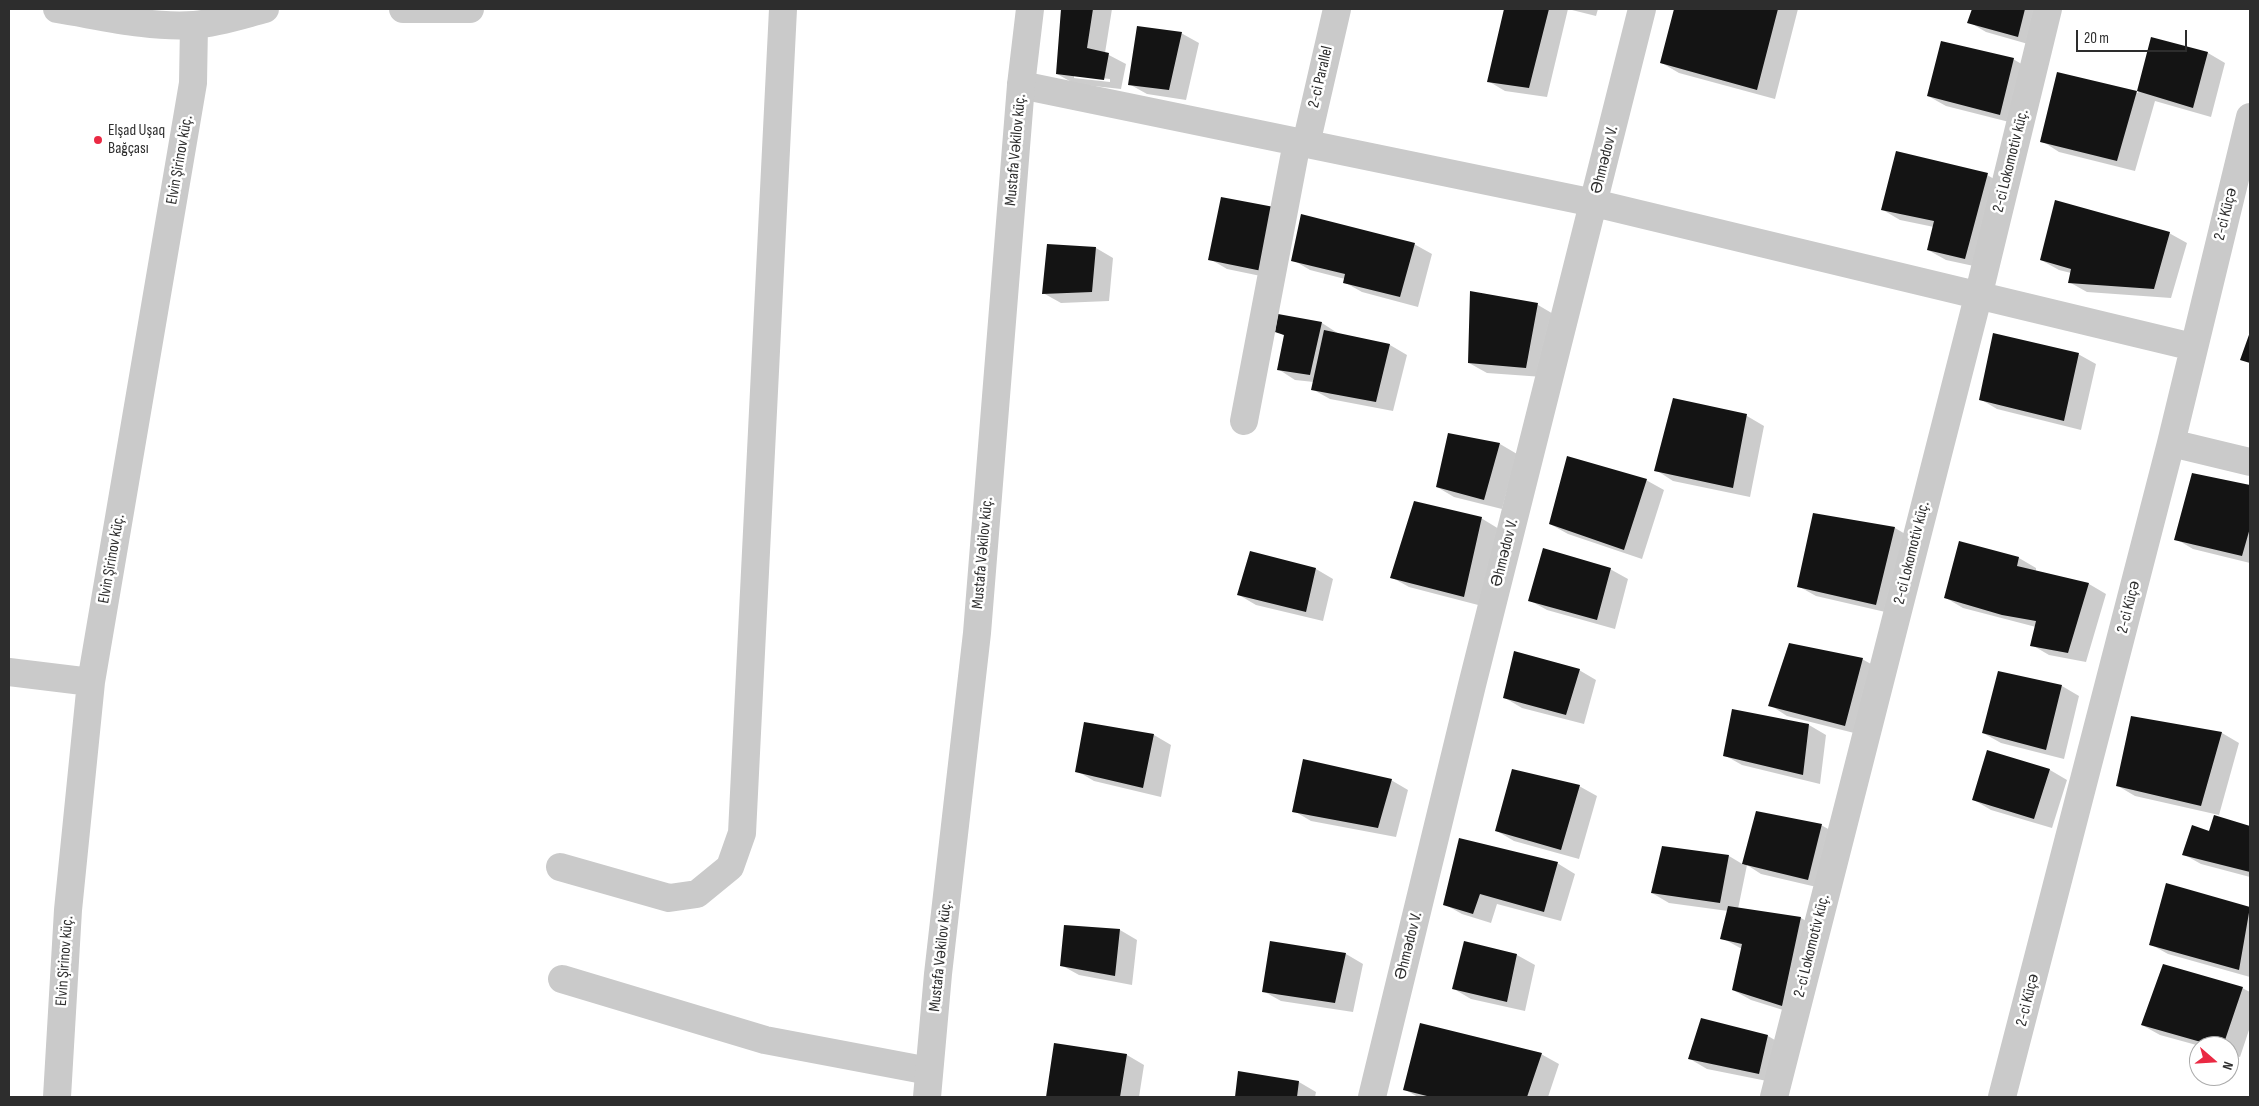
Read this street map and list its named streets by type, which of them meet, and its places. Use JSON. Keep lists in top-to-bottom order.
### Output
{
  "streets": {
    "street": [
      "2-ci Parallel",
      "Mustafa Vəkilov küç.",
      "Elvin Şirinov küç.",
      "Əhmədov V.",
      "2-ci Lokomotiv küç.",
      "2-ci Küçə"
    ]
  },
  "places": ["Elşad Uşaq Bağçası"],
  "scale_bar": "20 m",
  "north": "right"
}
